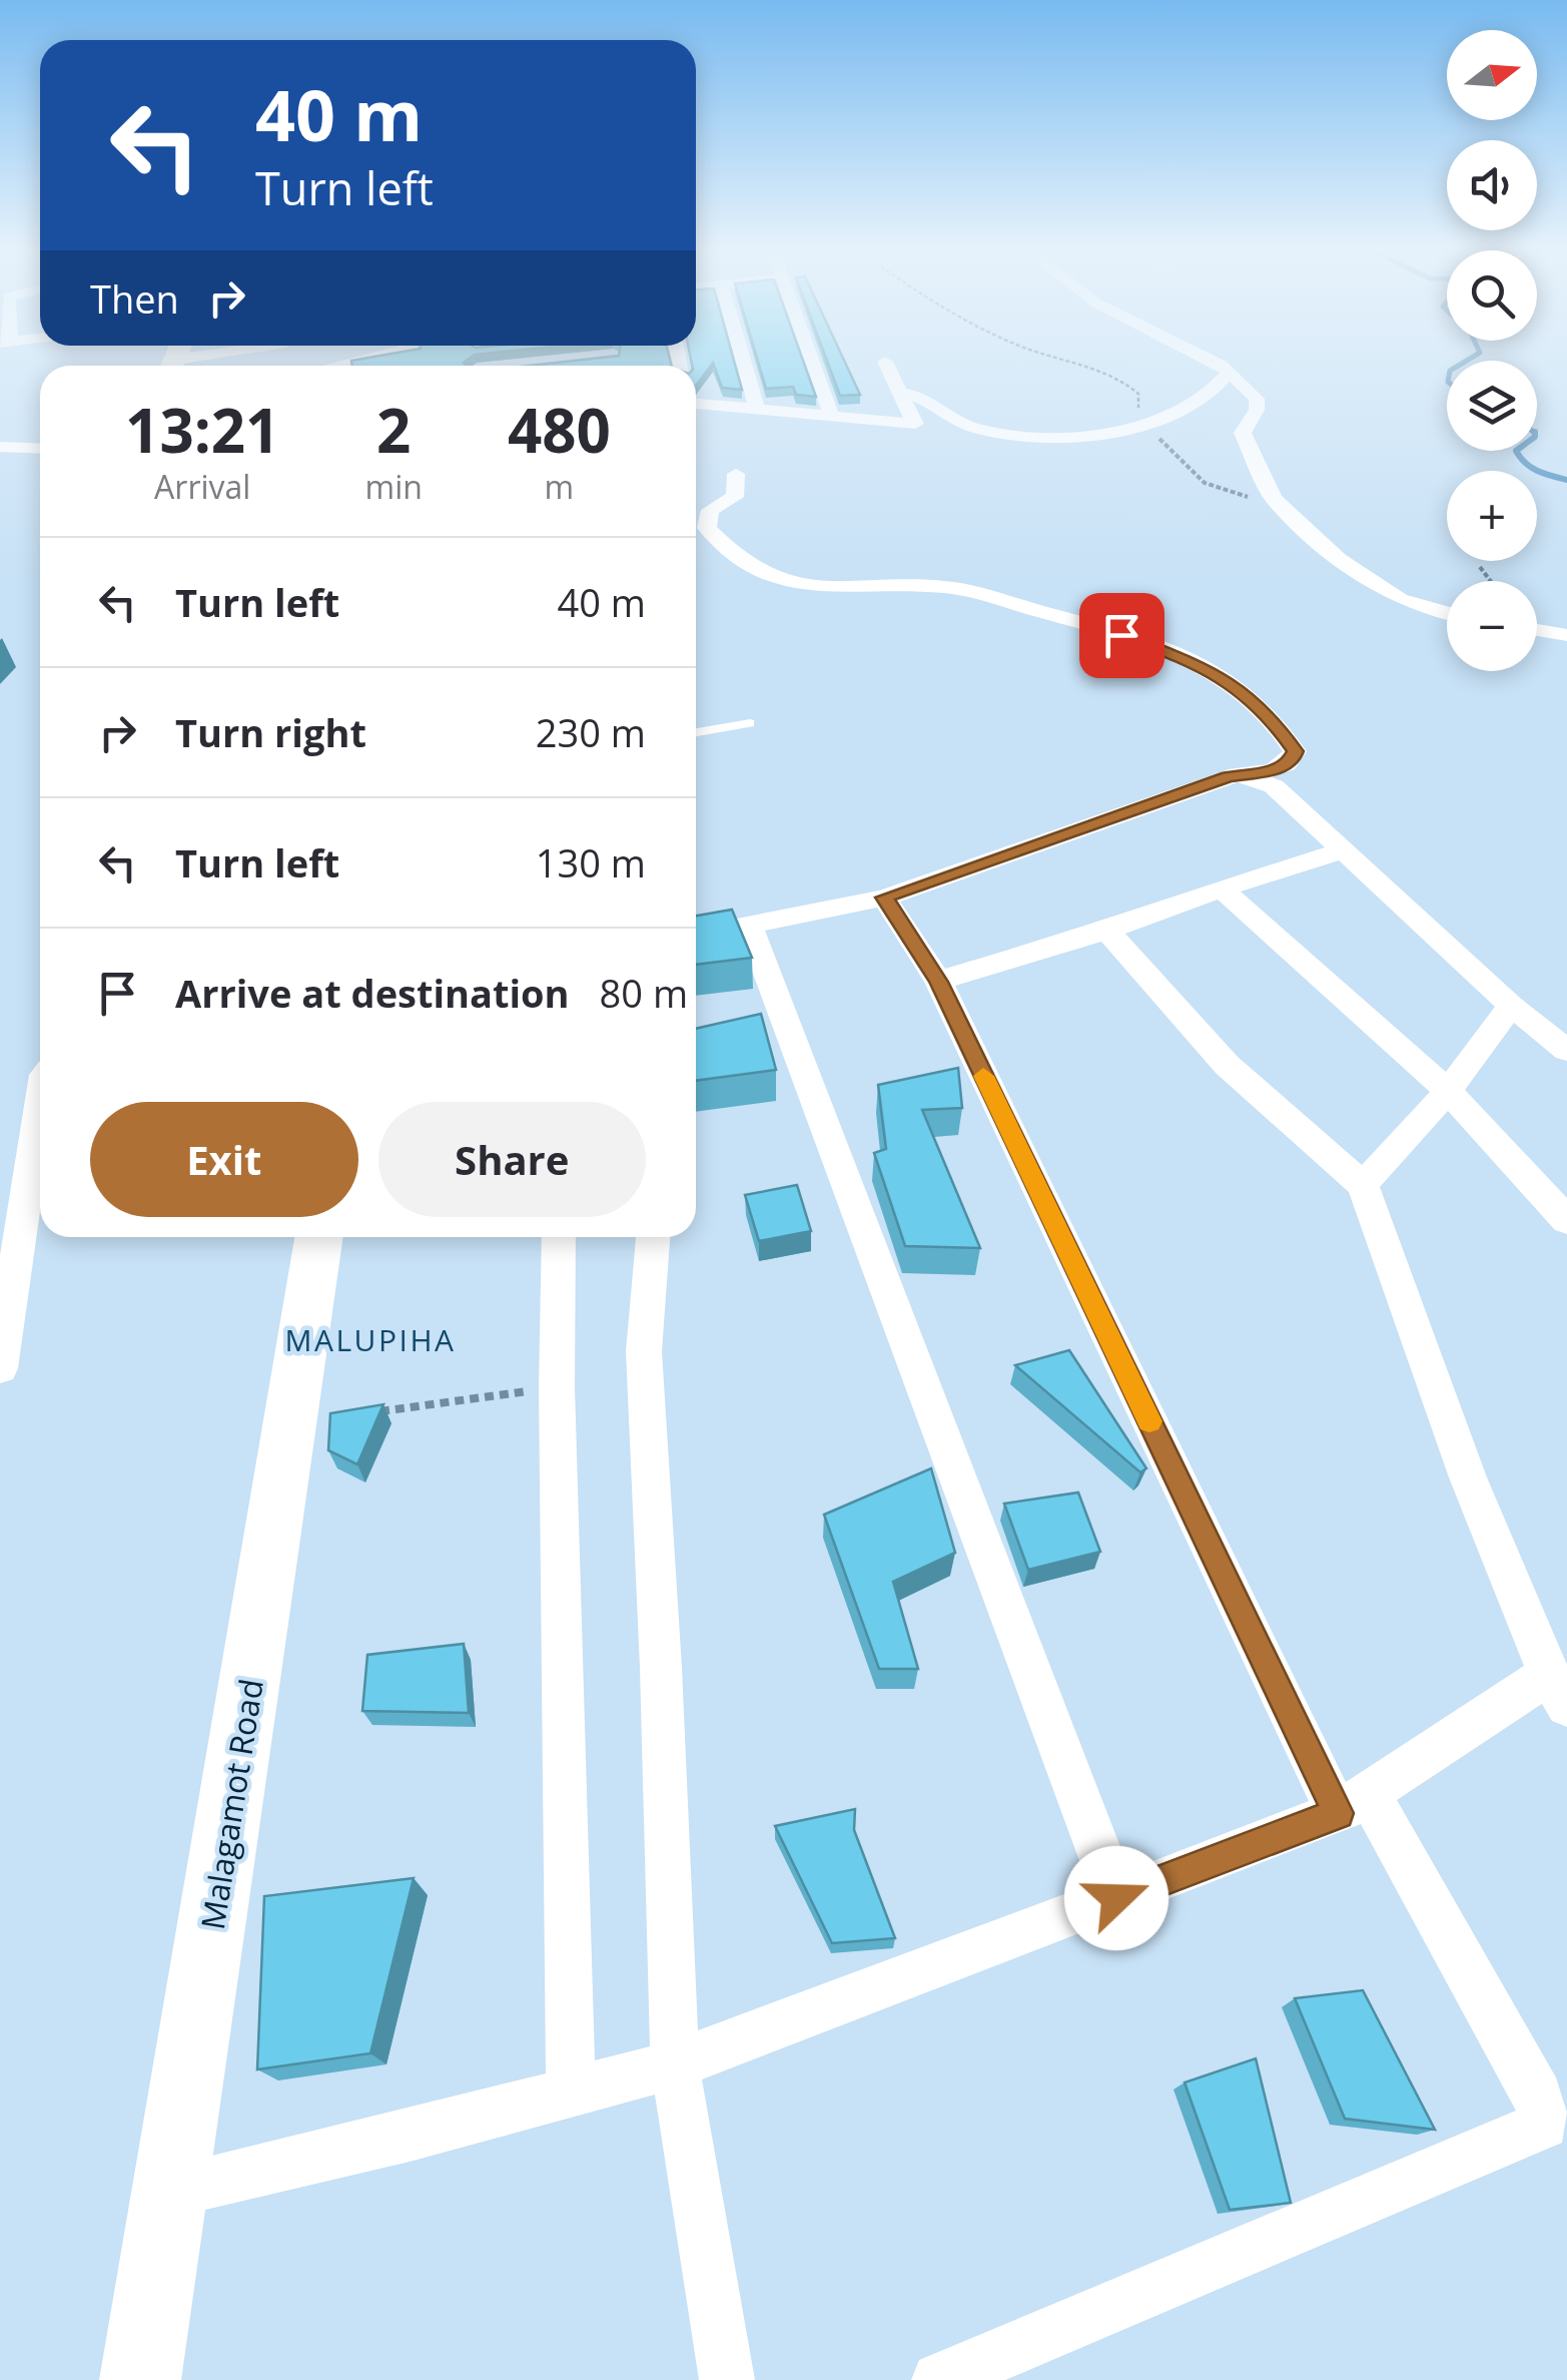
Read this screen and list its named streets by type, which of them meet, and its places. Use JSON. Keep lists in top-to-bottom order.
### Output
{
  "streets": {
    "street": ["Malagamot Road"]
  },
  "districts": ["MALUPIHA"],
  "north": "right",
  "page": {
    "map_buttons": ["+", "−"],
    "turn": ["40 m", "Turn left"],
    "then": "Then",
    "eta": [
      "13:21",
      "Arrival",
      "2",
      "min",
      "480",
      "m"
    ],
    "list": [
      {
        "name": "Turn left",
        "value": "40 m"
      },
      {
        "name": "Turn right",
        "value": "230 m"
      },
      {
        "name": "Turn left",
        "value": "130 m"
      },
      {
        "name": "Arrive at destination",
        "value": "80 m"
      }
    ],
    "buttons": ["Exit", "Share"]
  }
}
